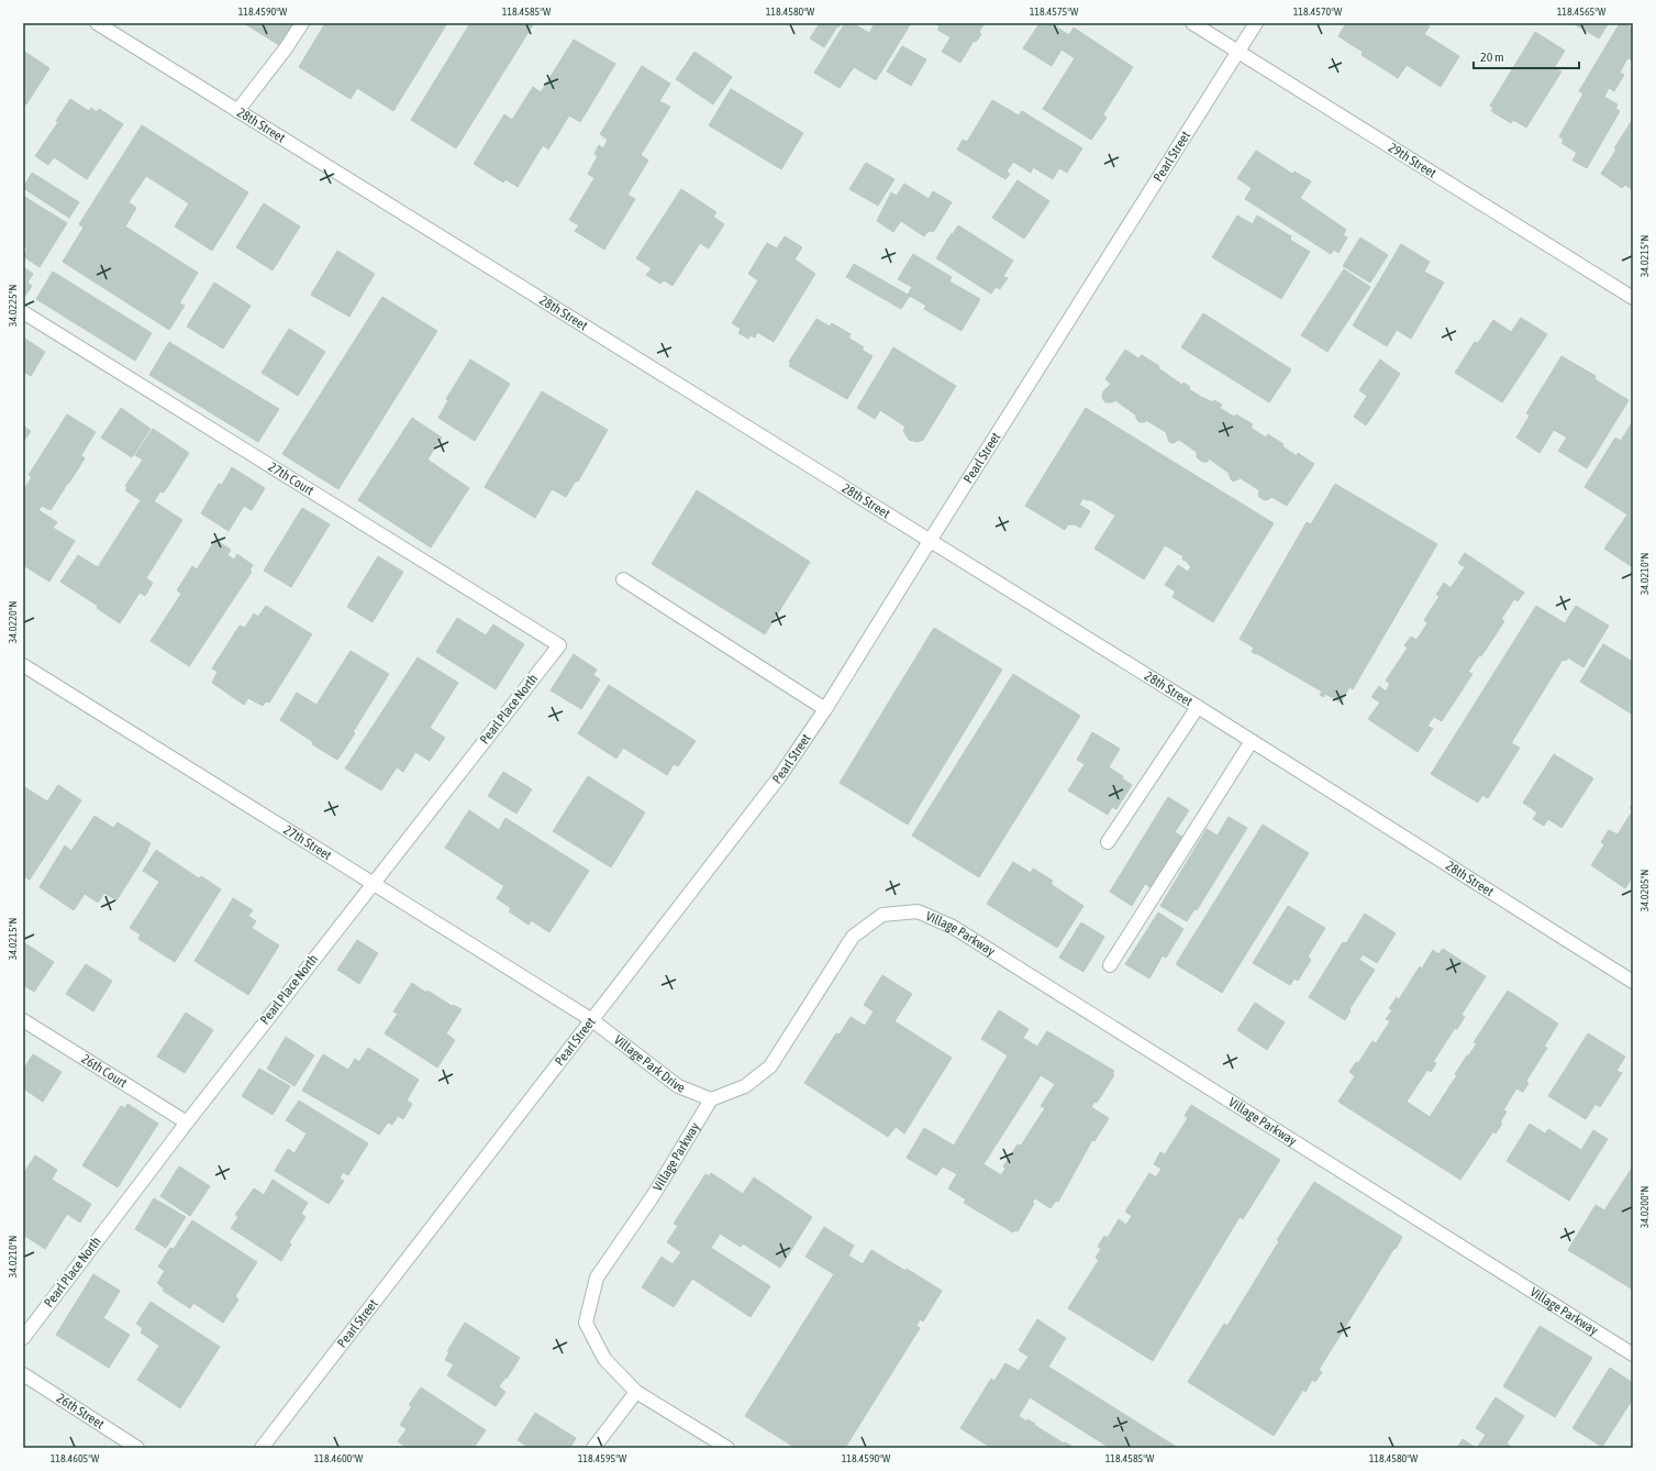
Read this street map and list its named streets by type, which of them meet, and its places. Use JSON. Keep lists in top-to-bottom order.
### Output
{
  "streets": {
    "street": [
      "28th Street",
      "Pearl Street",
      "29th Street",
      "27th Court",
      "Pearl Place North",
      "27th Street",
      "Village Parkway",
      "Village Park Drive",
      "26th Court",
      "26th Street"
    ]
  },
  "crossings": [
    ["28th Street", "Pearl Street"],
    ["Pearl Street", "29th Street"],
    ["Pearl Street", "27th Street"],
    ["Pearl Street", "Village Park Drive"],
    ["27th Court", "Pearl Place North"],
    ["Pearl Place North", "27th Street"],
    ["Pearl Place North", "26th Court"],
    ["27th Street", "Village Park Drive"],
    ["Village Parkway", "Village Park Drive"]
  ],
  "scale_bar": "20 m",
  "coordinates": [
    "118.4590°W",
    "118.4585°W",
    "118.4580°W",
    "118.4575°W",
    "118.4570°W",
    "118.4565°W",
    "34.0215°N",
    "34.0225°N",
    "34.0210°N",
    "34.0220°N",
    "34.0205°N",
    "34.0200°N",
    "118.4605°W",
    "118.4600°W",
    "118.4595°W"
  ]
}
